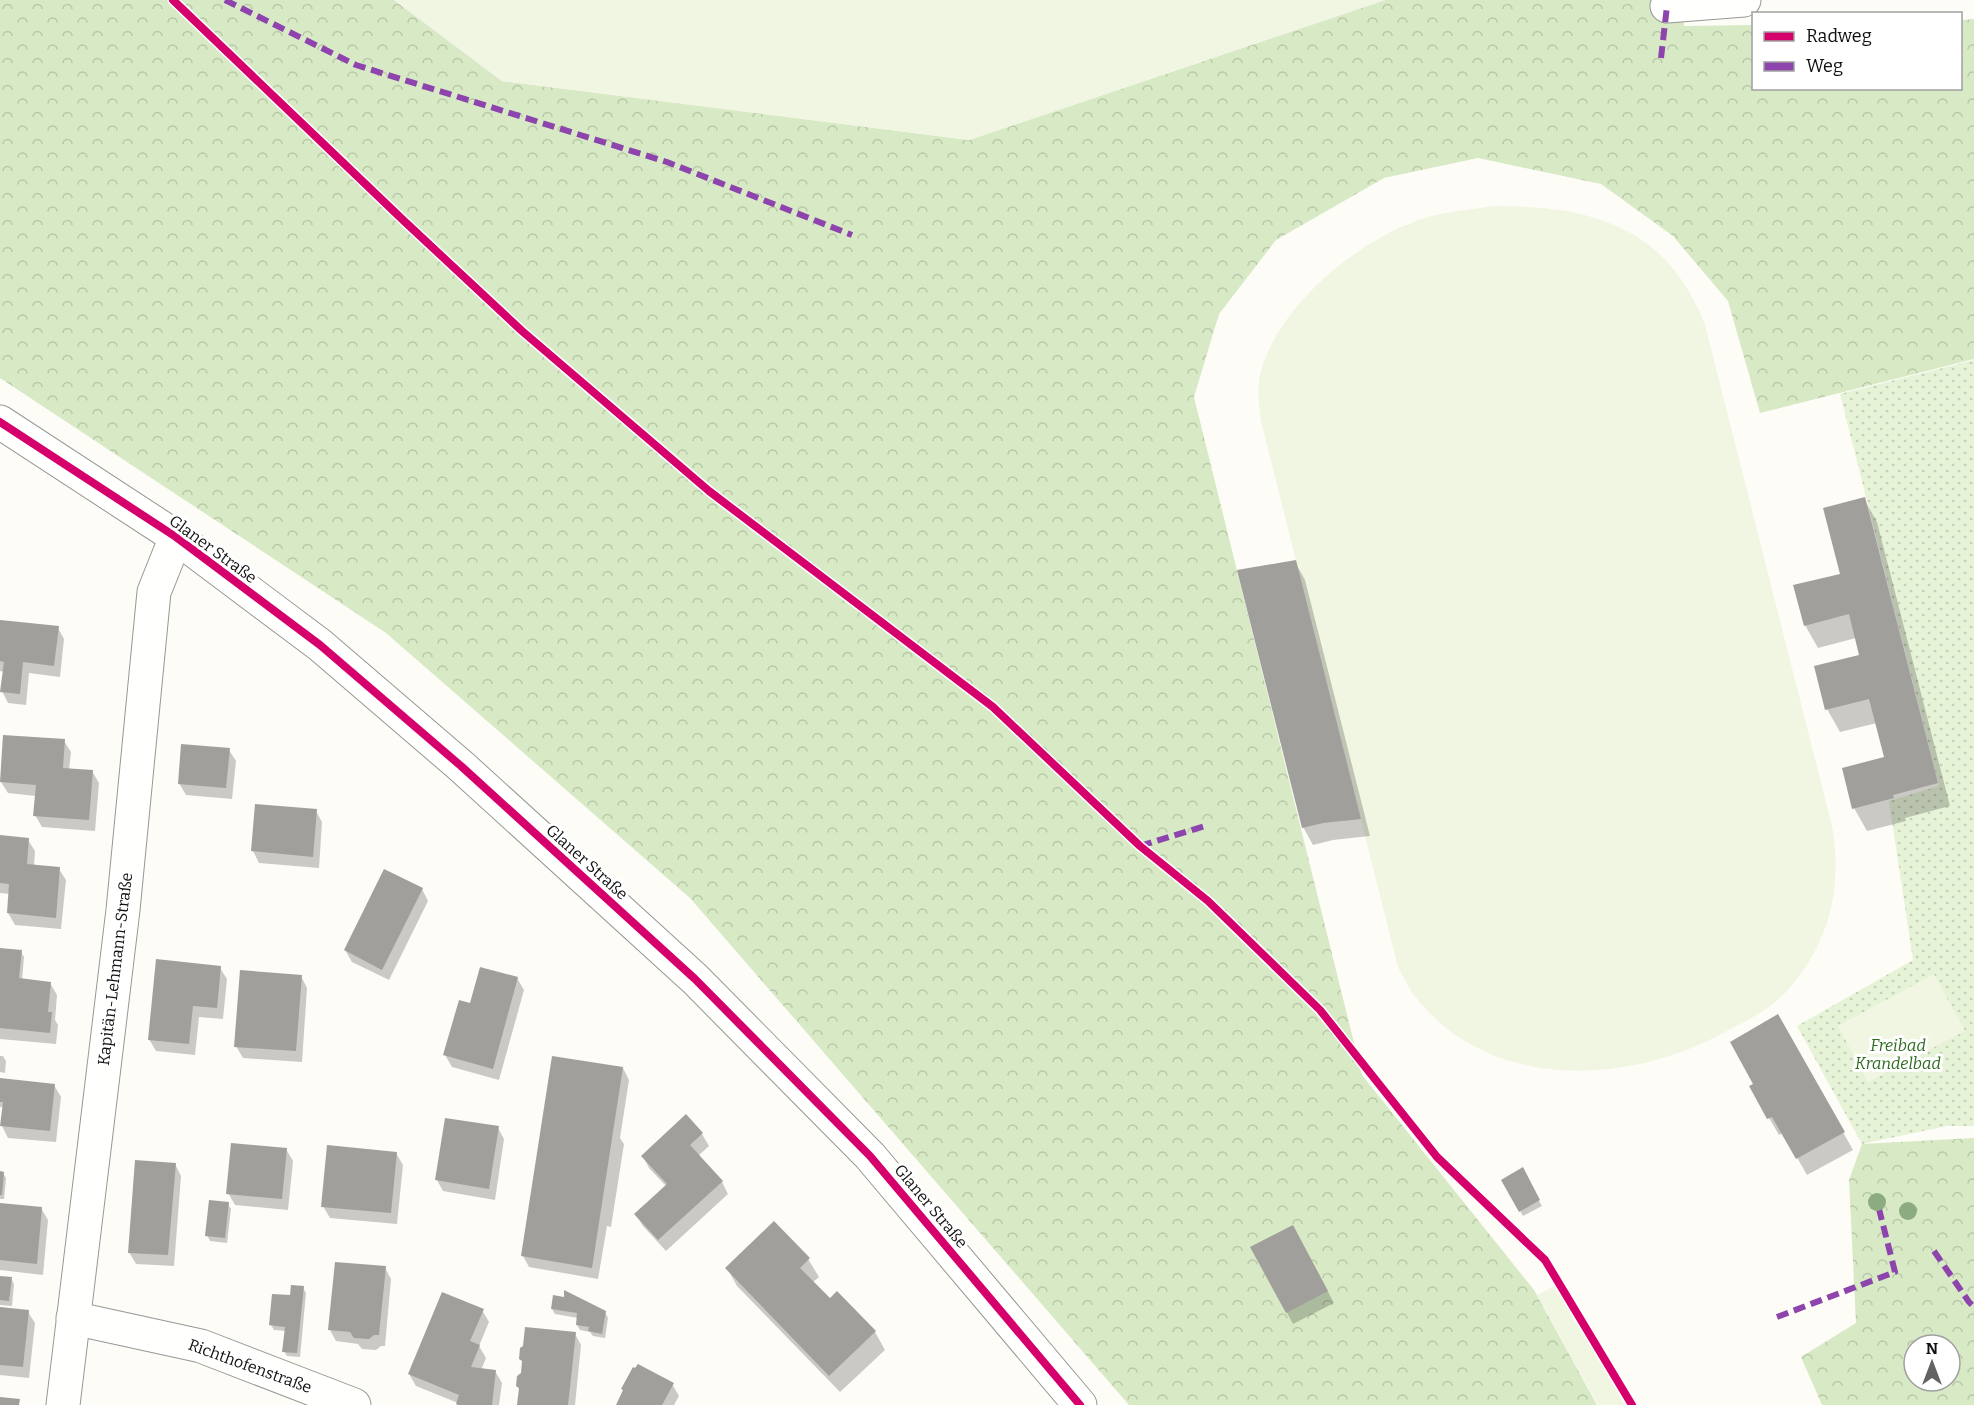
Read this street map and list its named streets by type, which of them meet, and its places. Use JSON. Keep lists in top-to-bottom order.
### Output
{
  "streets": {
    "street": ["Glaner Straße", "Kapitän-Lehmann-Straße", "Richthofenstraße"]
  },
  "crossings": [
    ["Glaner Straße", "Kapitän-Lehmann-Straße"],
    ["Kapitän-Lehmann-Straße", "Richthofenstraße"]
  ],
  "parks": ["Freibad Krandelbad"],
  "legend": ["Radweg", "Weg"],
  "north": "top"
}
